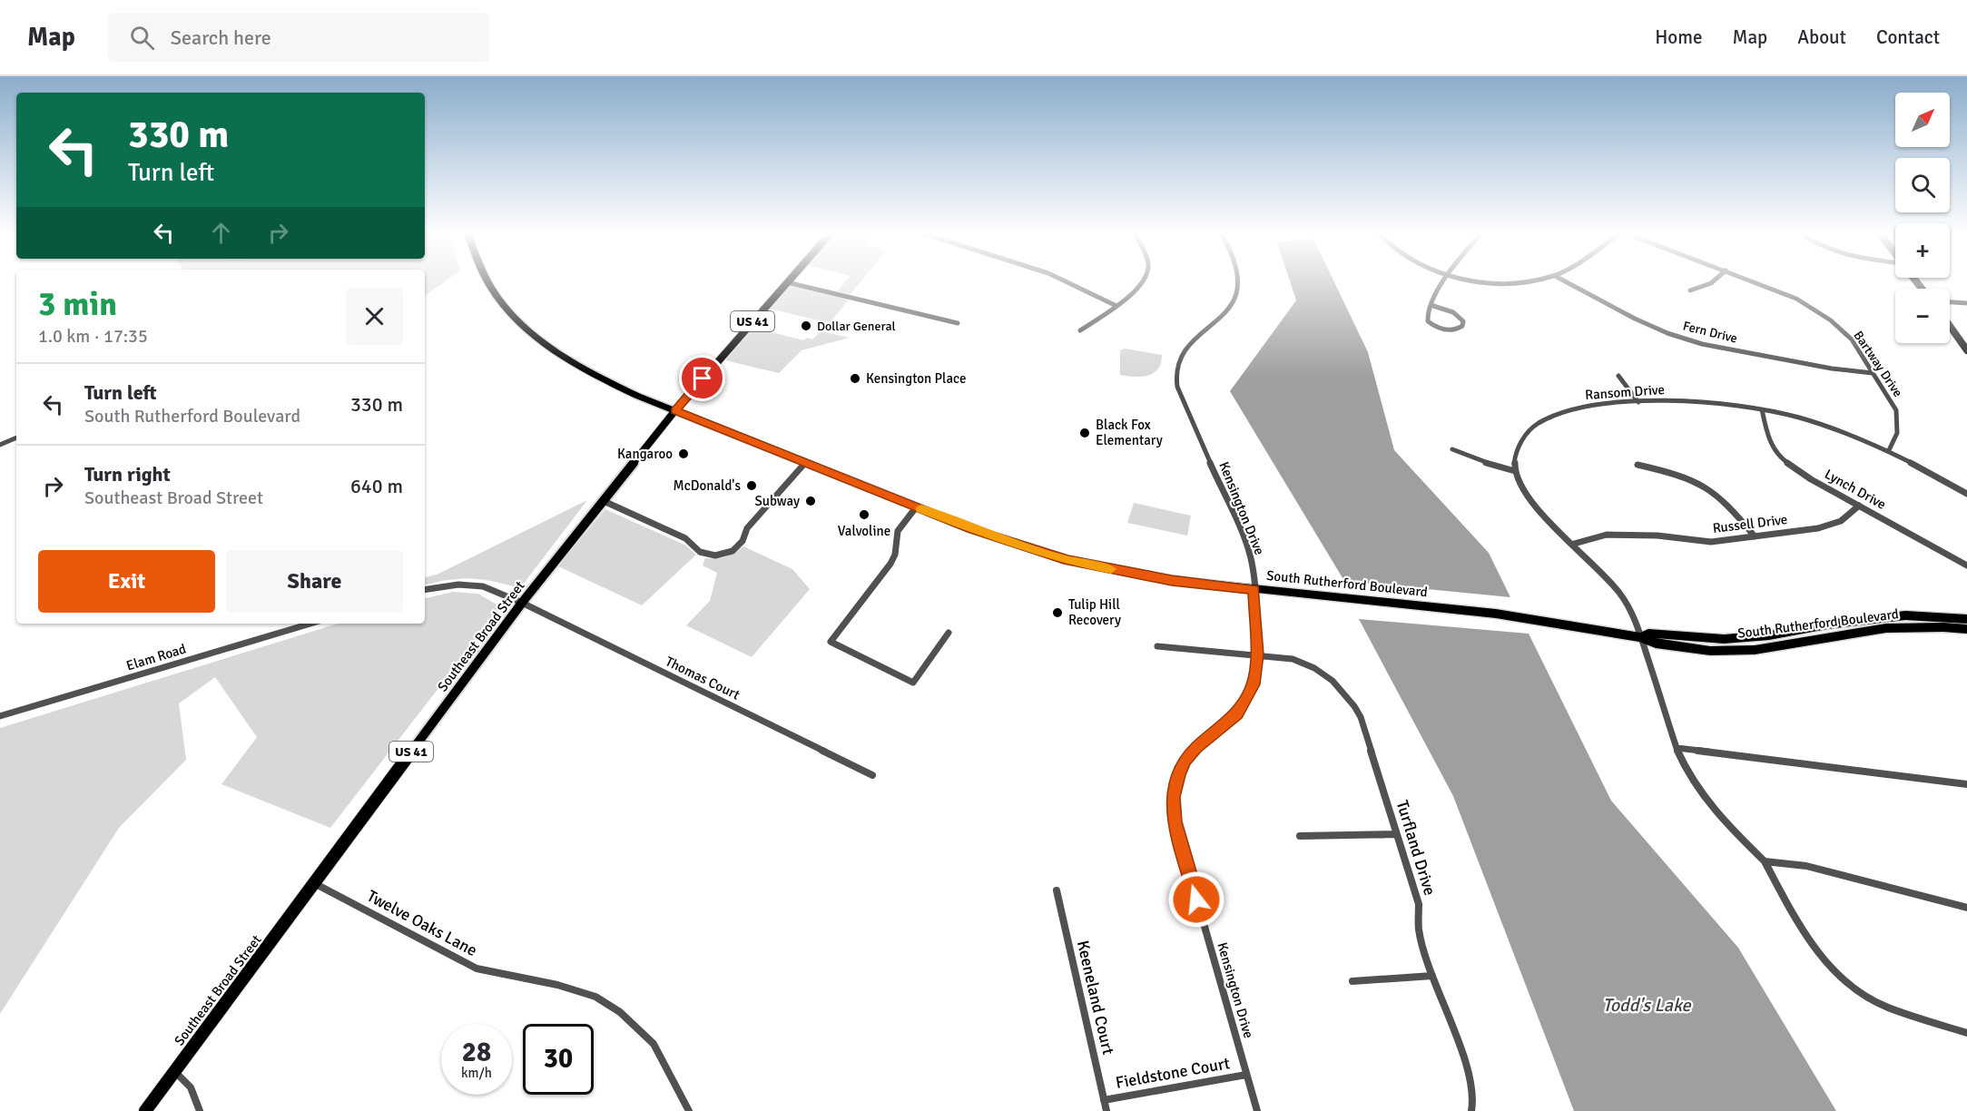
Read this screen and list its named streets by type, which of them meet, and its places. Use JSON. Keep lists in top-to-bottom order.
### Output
{
  "streets": {
    "highway": ["South Rutherford Boulevard"],
    "main road": ["US 41", "Southeast Broad Street"],
    "street": [
      "Fern Drive",
      "Bartway Drive",
      "Ransom Drive",
      "Lynch Drive",
      "Kensington Drive",
      "Russell Drive",
      "Elam Road",
      "Thomas Court",
      "Turfland Drive",
      "Twelve Oaks Lane",
      "Keeneland Court",
      "Fieldstone Court"
    ]
  },
  "crossings": [
    ["US 41", "Southeast Broad Street"],
    ["Fern Drive", "Bartway Drive"],
    ["Bartway Drive", "Ransom Drive"],
    ["Ransom Drive", "Lynch Drive"],
    ["Lynch Drive", "Russell Drive"],
    ["Kensington Drive", "South Rutherford Boulevard"],
    ["Kensington Drive", "Turfland Drive"],
    ["Kensington Drive", "Fieldstone Court"],
    ["South Rutherford Boulevard", "Southeast Broad Street"],
    ["Southeast Broad Street", "Thomas Court"],
    ["Southeast Broad Street", "Twelve Oaks Lane"],
    ["Keeneland Court", "Fieldstone Court"]
  ],
  "water": ["Todd's Lake"],
  "places": [
    "Dollar General",
    "Kensington Place",
    "Black Fox Elementary",
    "Kangaroo",
    "McDonald's",
    "Subway",
    "Valvoline",
    "Tulip Hill Recovery"
  ],
  "north": "top right",
  "page": {
    "header": "Map",
    "search": "Search here",
    "nav": [
      "Home",
      "Map",
      "About",
      "Contact"
    ],
    "map_buttons": ["+", "−"],
    "turn": ["330 m", "Turn left"],
    "heading": ["3 min", "1.0 km · 17:35"],
    "list": [
      {
        "name": "Turn left",
        "note": "South Rutherford Boulevard",
        "value": "330 m"
      },
      {
        "name": "Turn right",
        "note": "Southeast Broad Street",
        "value": "640 m"
      }
    ],
    "buttons": ["Exit", "Share"],
    "speed": "28 km/h",
    "limit": "30"
  }
}
